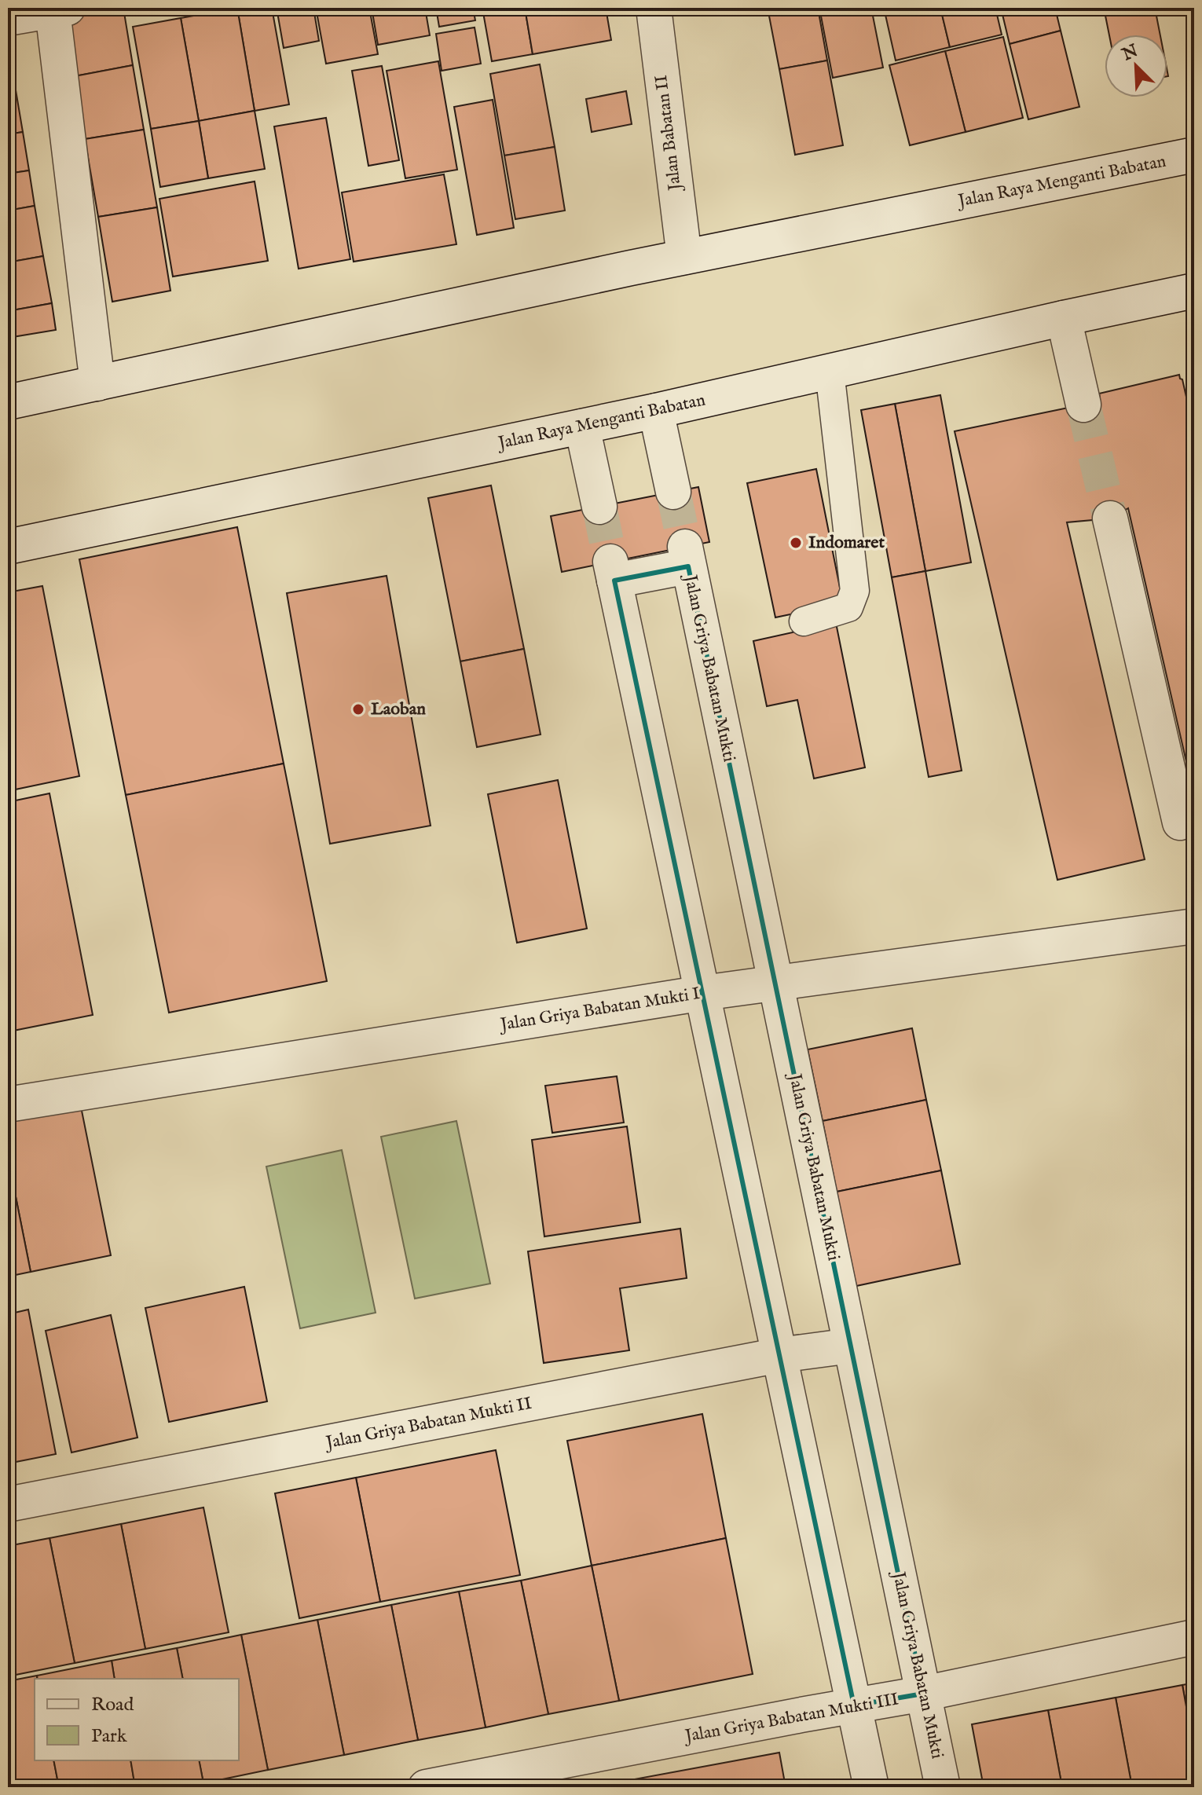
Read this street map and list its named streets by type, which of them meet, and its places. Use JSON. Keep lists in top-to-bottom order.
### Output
{
  "streets": {
    "street": [
      "Jalan Babatan II",
      "Jalan Raya Menganti Babatan",
      "Jalan Griya Babatan Mukti",
      "Jalan Griya Babatan Mukti I",
      "Jalan Griya Babatan Mukti II",
      "Jalan Griya Babatan Mukti III"
    ]
  },
  "crossings": [
    ["Jalan Babatan II", "Jalan Raya Menganti Babatan"],
    ["Jalan Griya Babatan Mukti", "Jalan Griya Babatan Mukti I"],
    ["Jalan Griya Babatan Mukti", "Jalan Griya Babatan Mukti II"],
    ["Jalan Griya Babatan Mukti", "Jalan Griya Babatan Mukti III"]
  ],
  "places": ["Indomaret", "Laoban"],
  "legend": ["Road", "Park"],
  "north": "top left"
}
